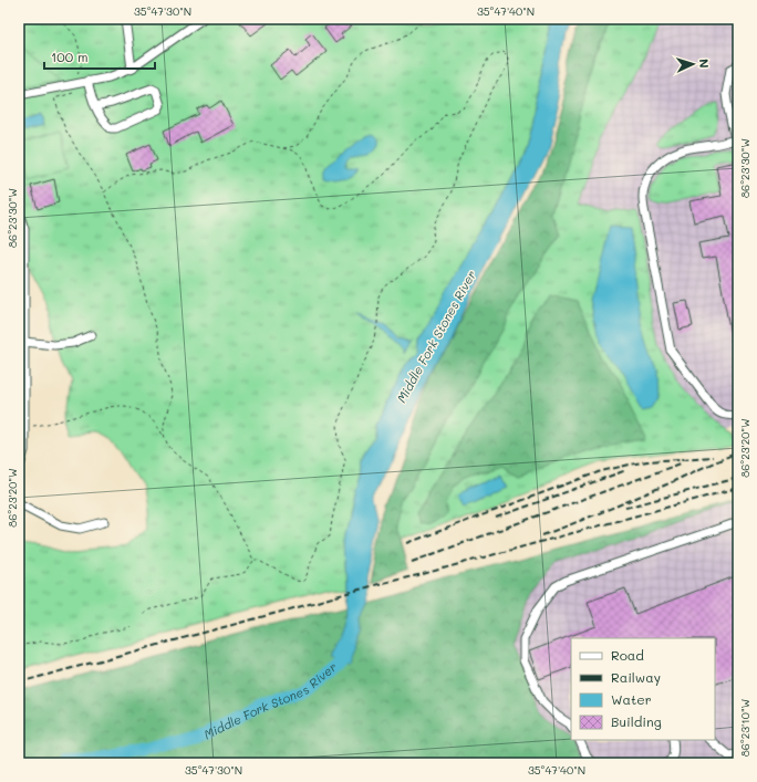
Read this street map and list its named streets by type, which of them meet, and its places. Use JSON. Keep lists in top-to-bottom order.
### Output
{
  "water": ["Middle Fork Stones River"],
  "legend": [
    "Road",
    "Railway",
    "Water",
    "Building"
  ],
  "scale_bar": "100 m",
  "north": "right",
  "coordinates": [
    "35°47'30\"N",
    "35°47'40\"N",
    "86°23'30\"W",
    "86°23'20\"W",
    "86°23'10\"W"
  ]
}
